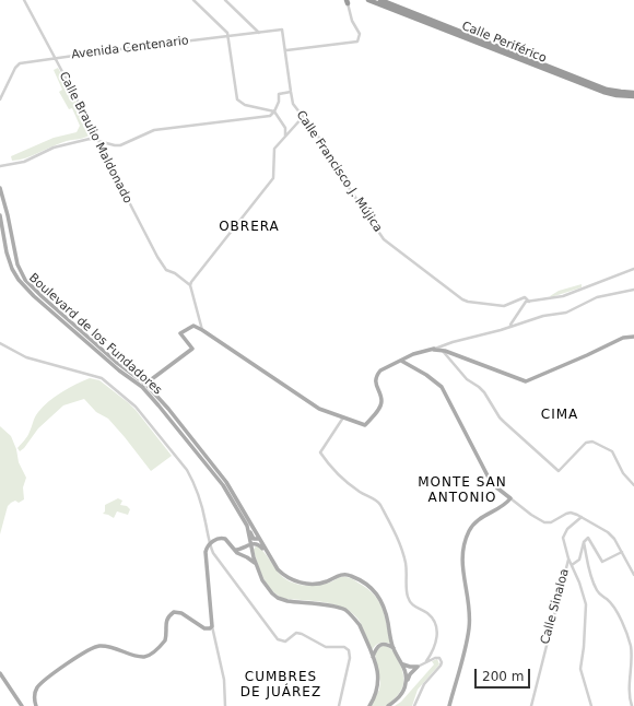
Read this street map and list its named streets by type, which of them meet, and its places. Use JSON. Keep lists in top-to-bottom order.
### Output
{
  "streets": {
    "highway": ["Calle Periférico"],
    "main road": ["Boulevard de los Fundadores"],
    "street": [
      "Avenida Centenario",
      "Calle Braulio Maldonado",
      "Calle Francisco J. Mújica",
      "Calle Sinaloa"
    ]
  },
  "crossings": [
    ["Avenida Centenario", "Calle Braulio Maldonado"],
    ["Avenida Centenario", "Calle Francisco J. Mújica"]
  ],
  "districts": [
    "OBRERA",
    "CIMA",
    "MONTE SAN ANTONIO",
    "CUMBRES DE JUÁREZ"
  ],
  "scale_bar": "200 m"
}
